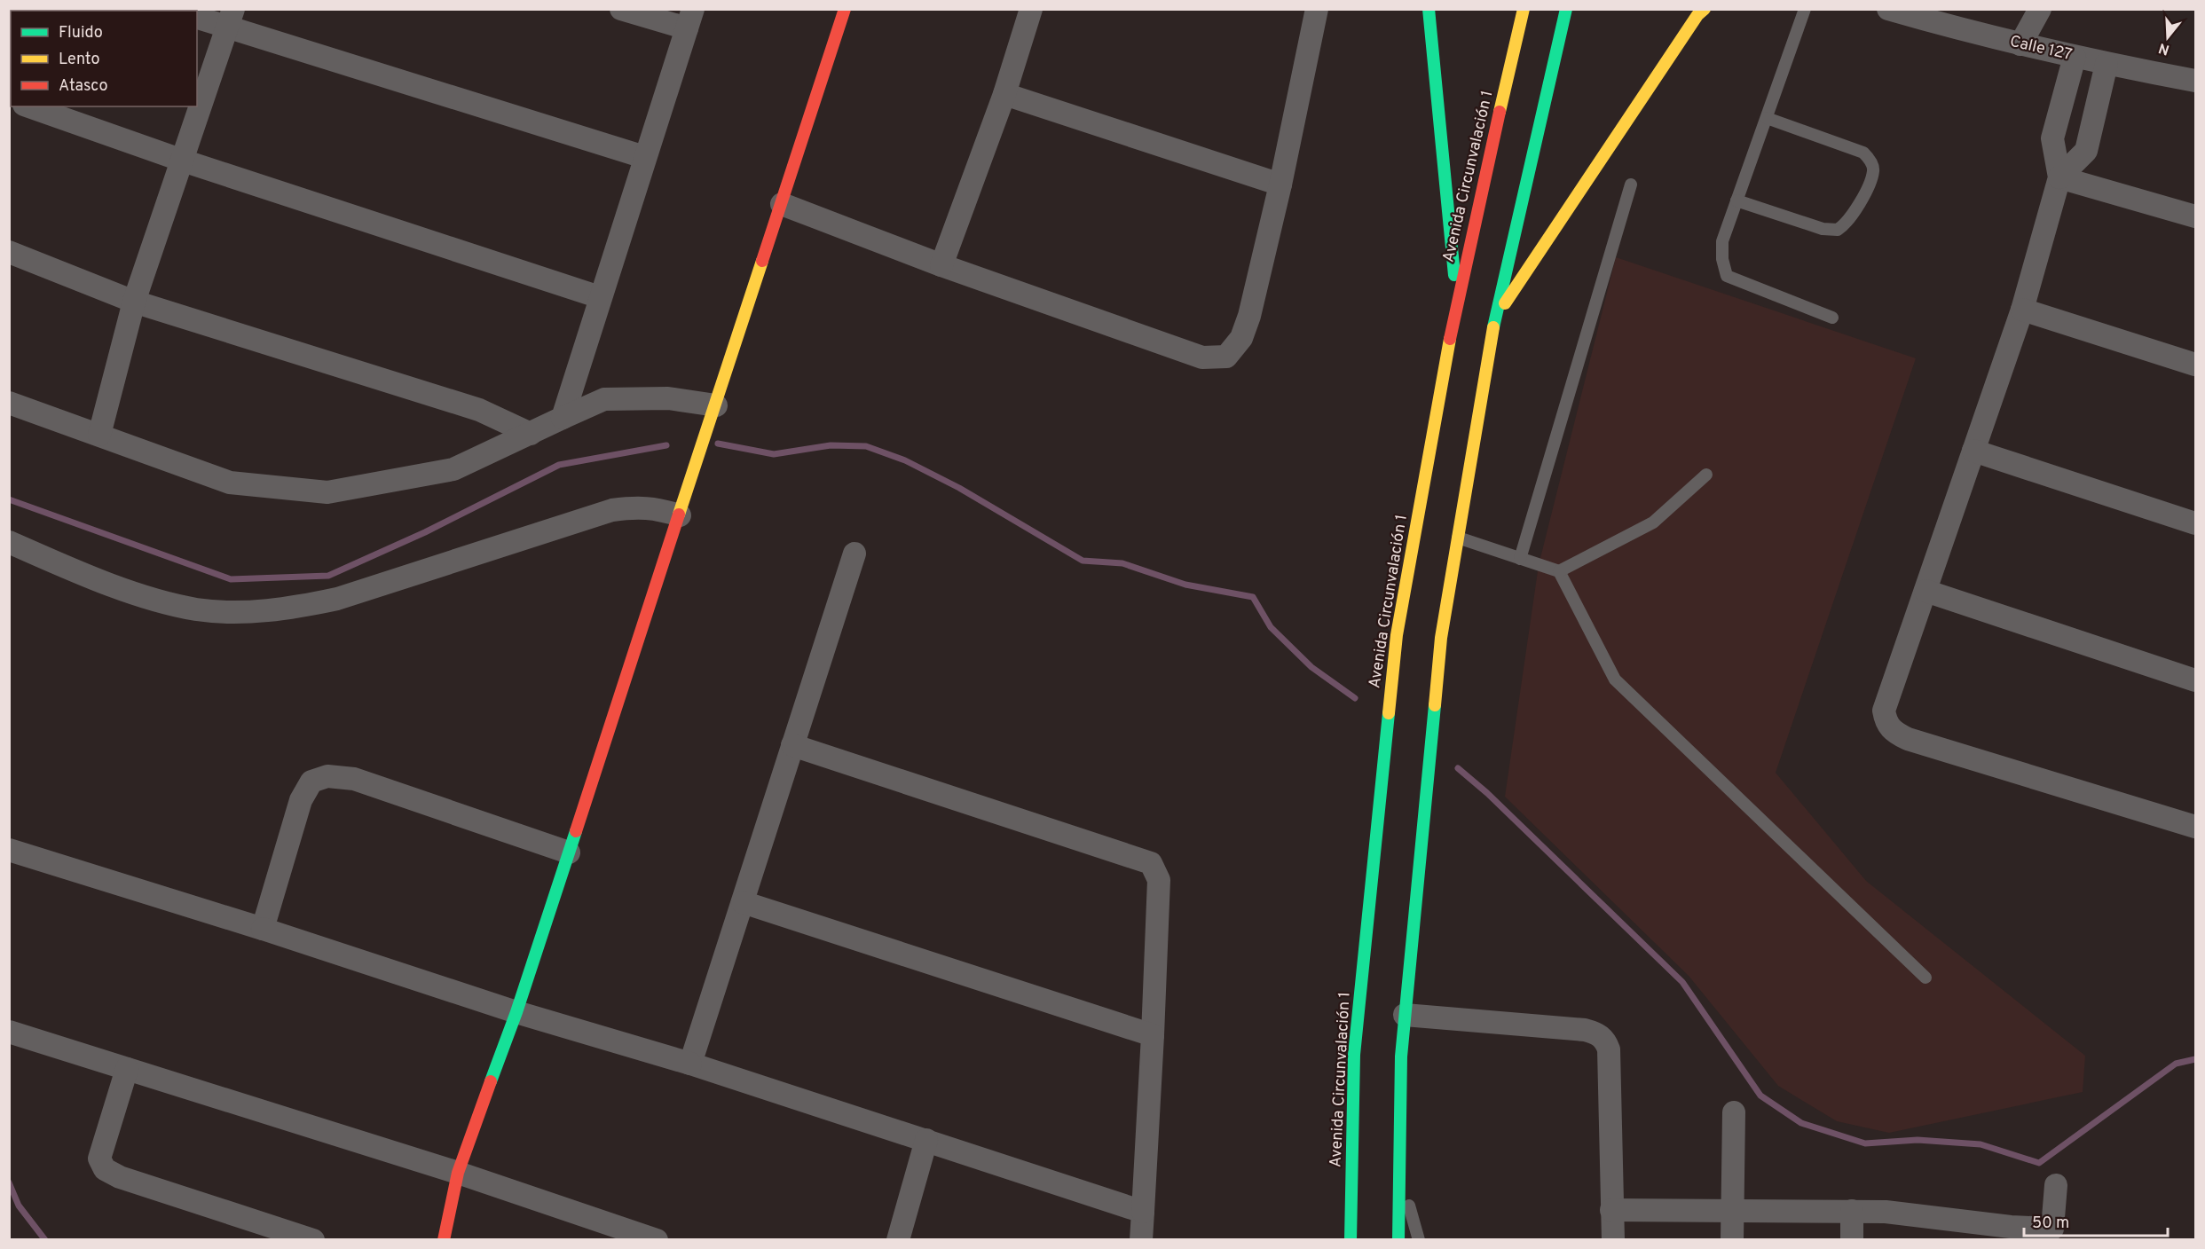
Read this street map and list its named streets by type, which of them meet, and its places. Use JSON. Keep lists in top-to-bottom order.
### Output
{
  "streets": {
    "main road": ["Avenida Circunvalación 1"],
    "street": ["Calle 127"]
  },
  "legend": ["Fluido", "Lento", "Atasco"],
  "scale_bar": "50 m",
  "north": "bottom"
}
